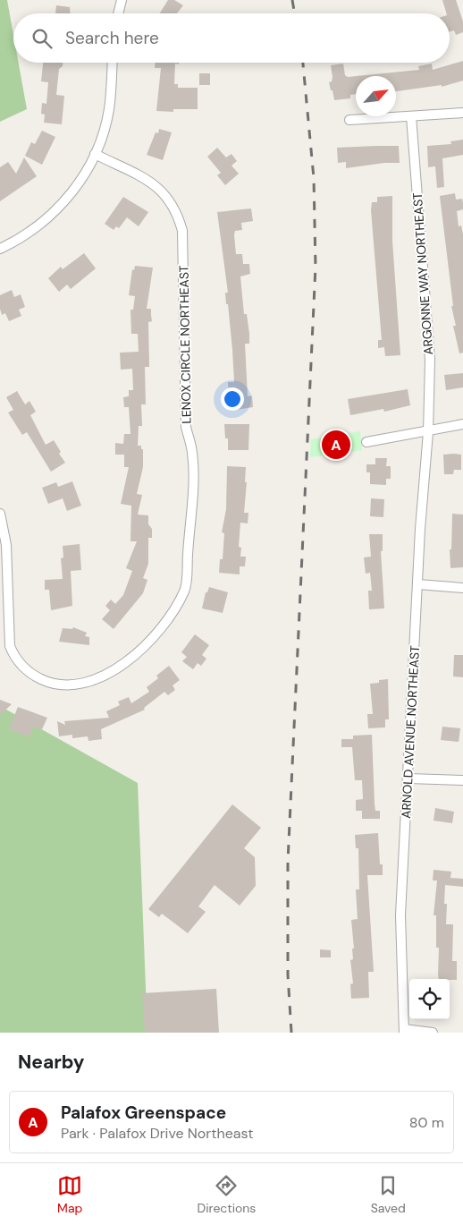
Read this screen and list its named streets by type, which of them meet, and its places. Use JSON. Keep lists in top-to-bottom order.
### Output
{
  "streets": {
    "street": ["ARGONNE WAY NORTHEAST", "LENOX CIRCLE NORTHEAST", "ARNOLD AVENUE NORTHEAST"]
  },
  "crossings": [
    ["ARGONNE WAY NORTHEAST", "ARNOLD AVENUE NORTHEAST"]
  ],
  "north": "top right",
  "page": {
    "search": "Search here",
    "pins": "A",
    "heading": "Nearby",
    "list": [
      {
        "mark": "A",
        "name": "Palafox Greenspace",
        "note": "Park · Palafox Drive Northeast",
        "value": "80 m"
      }
    ],
    "nav": ["Map", "Directions", "Saved"]
  }
}
